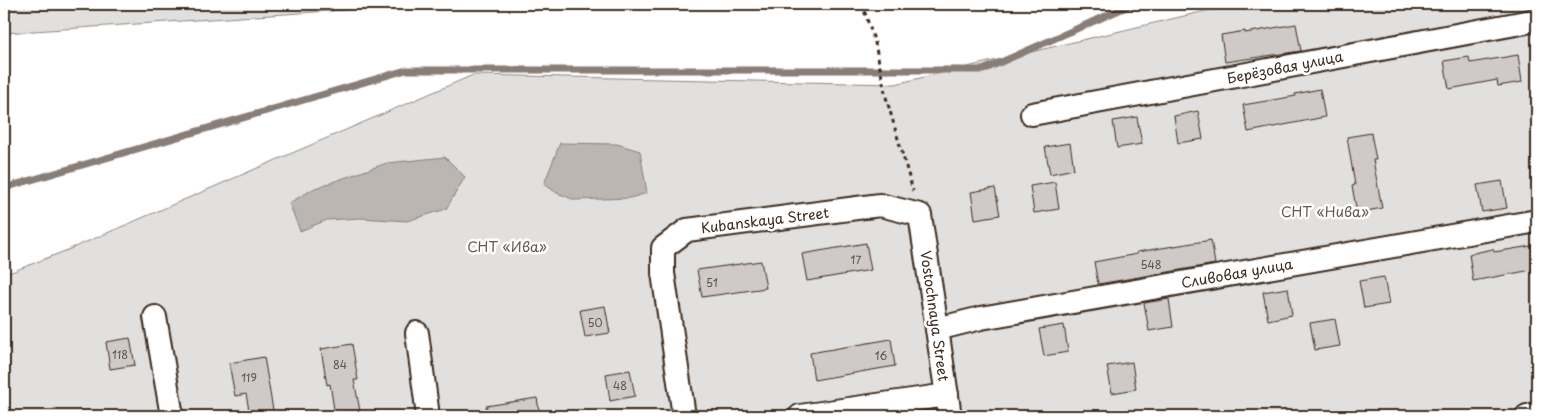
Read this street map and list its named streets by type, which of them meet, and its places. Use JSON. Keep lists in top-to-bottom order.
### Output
{
  "streets": {
    "street": [
      "Берёзовая улица",
      "Kubanskaya Street",
      "Сливовая улица",
      "Vostochnaya Street"
    ]
  },
  "crossings": [
    ["Kubanskaya Street", "Vostochnaya Street"],
    ["Сливовая улица", "Vostochnaya Street"]
  ],
  "parks": ["СНТ «Нива»", "СНТ «Ива»"],
  "house_numbers": [
    "17",
    "548",
    "51",
    "50",
    "118",
    "16",
    "84",
    "119",
    "48"
  ]
}
